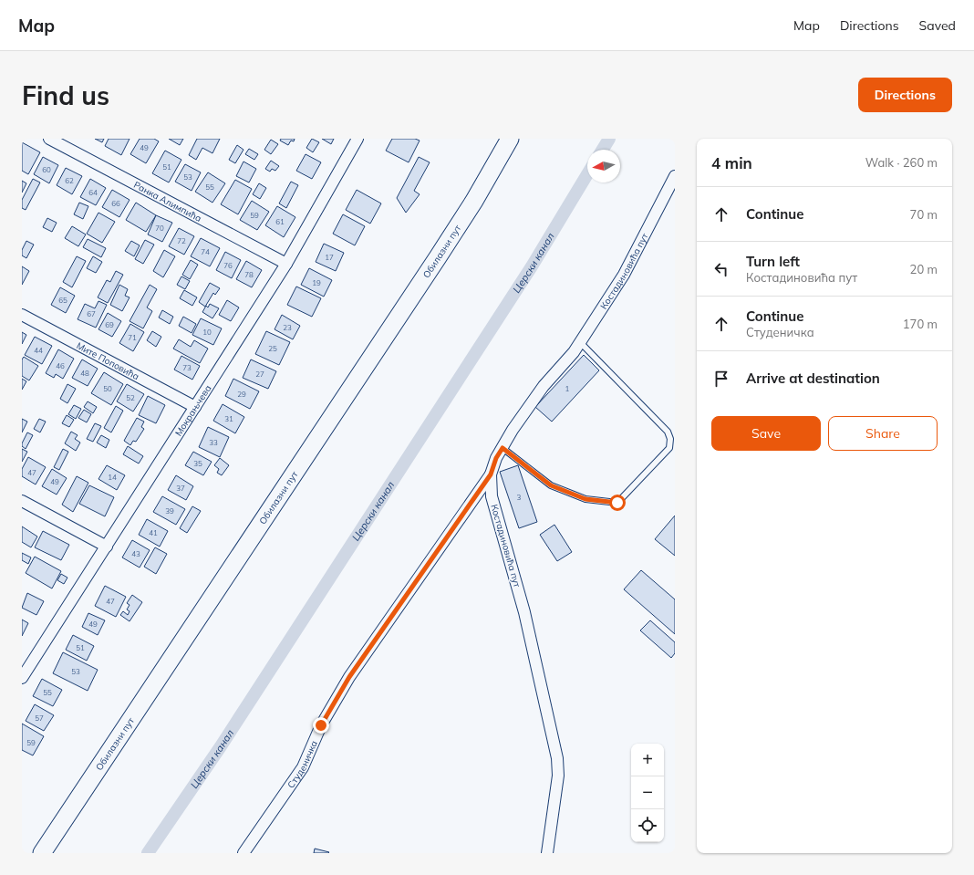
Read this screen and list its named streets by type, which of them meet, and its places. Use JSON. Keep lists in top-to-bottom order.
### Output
{
  "streets": {
    "main road": ["Обилазни пут"],
    "street": [
      "Ранка Алимпића",
      "Костадиновића пут",
      "Мите Поповића",
      "Мокрањчева",
      "Студеничка"
    ]
  },
  "crossings": [
    ["Ранка Алимпића", "Мокрањчева"],
    ["Костадиновића пут", "Студеничка"],
    ["Мите Поповића", "Мокрањчева"]
  ],
  "water": ["Церски канал"],
  "house_numbers": [
    "49",
    "51",
    "60",
    "53",
    "62",
    "55",
    "64",
    "66",
    "59",
    "61",
    "70",
    "72",
    "74",
    "17",
    "76",
    "78",
    "19",
    "65",
    "67",
    "69",
    "23",
    "10",
    "71",
    "25",
    "44",
    "46",
    "73",
    "48",
    "27",
    "50",
    "1",
    "29",
    "52",
    "31",
    "33",
    "35",
    "47",
    "14",
    "49",
    "37",
    "3",
    "39",
    "41",
    "43",
    "47",
    "49",
    "51",
    "53",
    "55",
    "57",
    "59"
  ],
  "north": "left",
  "page": {
    "header": "Map",
    "nav": ["Map", "Directions", "Saved"],
    "buttons": [
      "Directions",
      ["Save", "Share"]
    ],
    "title": "Find us",
    "heading": ["4 min", "Walk · 260 m"],
    "list": [
      ["Continue", "70 m"],
      ["Turn left", "Костадиновића пут", "20 m"],
      ["Continue", "Студеничка", "170 m"],
      "Arrive at destination"
    ],
    "map_buttons": ["+", "−"]
  }
}
